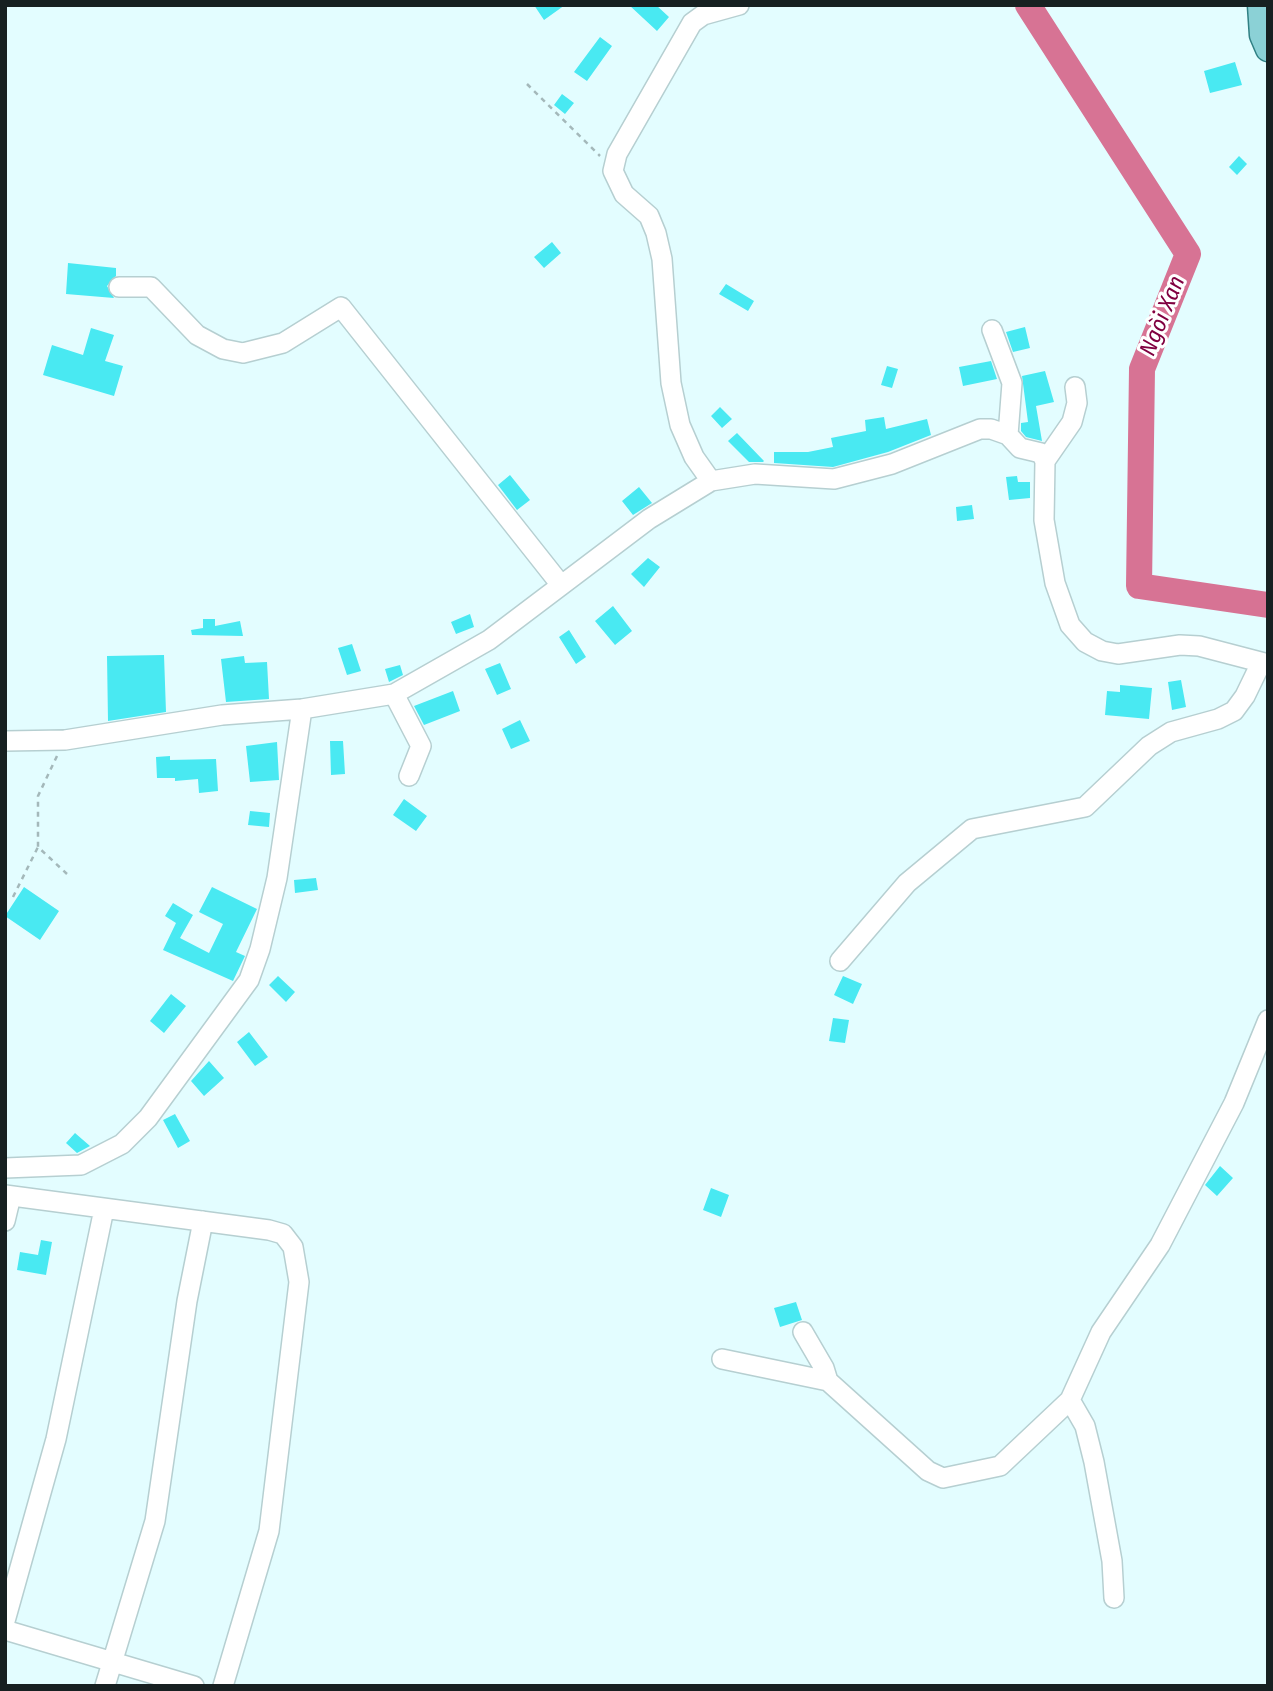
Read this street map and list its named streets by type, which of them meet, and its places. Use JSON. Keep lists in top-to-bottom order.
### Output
{
  "water": ["Ngòi Xan"]
}
